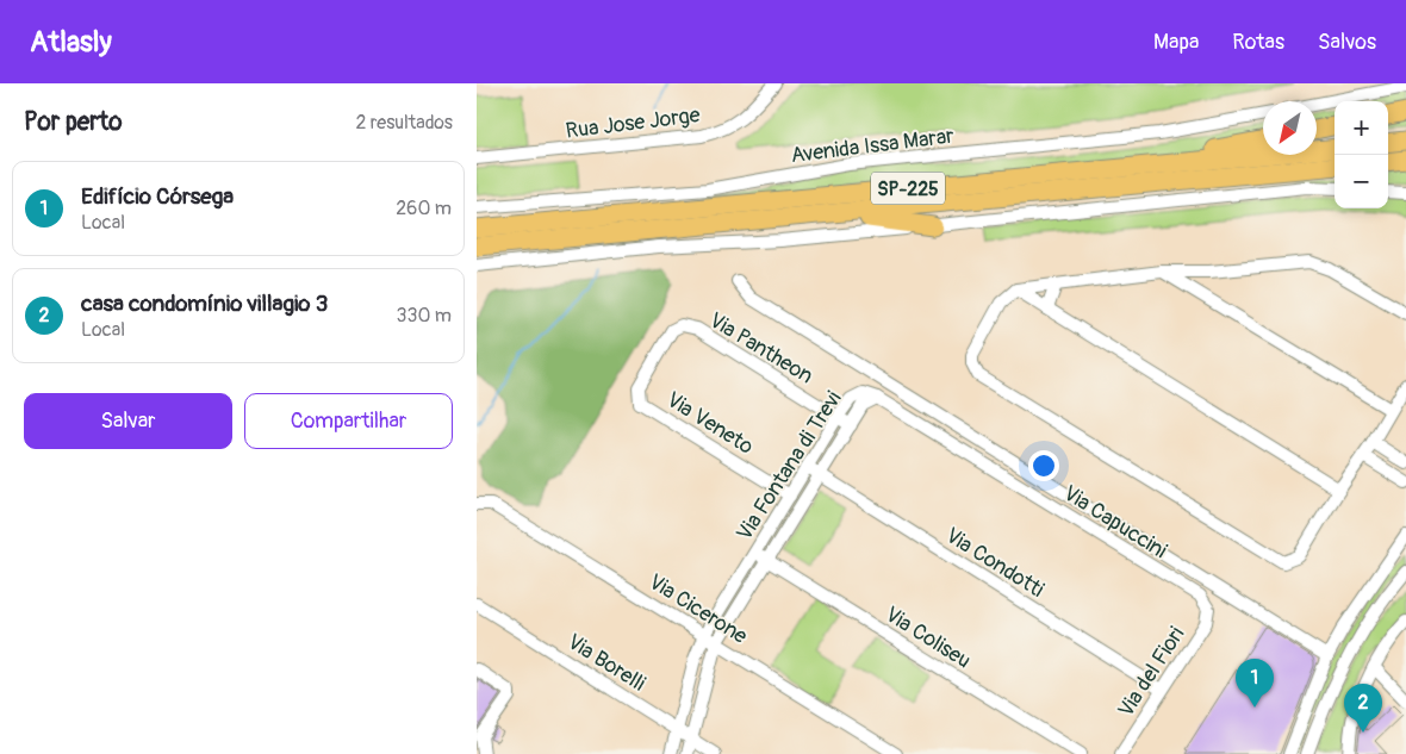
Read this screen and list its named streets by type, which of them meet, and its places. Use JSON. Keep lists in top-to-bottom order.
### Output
{
  "streets": {
    "highway": ["SP-225"],
    "street": [
      "Rua Jose Jorge",
      "Avenida Issa Marar",
      "Via Pantheon",
      "Via Veneto",
      "Via Fontana di Trevi",
      "Via Capuccini",
      "Via Condotti",
      "Via Cicerone",
      "Via Coliseu",
      "Via Borelli",
      "Via del Fiori"
    ]
  },
  "crossings": [
    ["Via Pantheon", "Via Veneto"],
    ["Via Pantheon", "Via Fontana di Trevi"],
    ["Via Veneto", "Via Fontana di Trevi"],
    ["Via Fontana di Trevi", "Via Capuccini"],
    ["Via Fontana di Trevi", "Via Condotti"],
    ["Via Fontana di Trevi", "Via Cicerone"],
    ["Via Fontana di Trevi", "Via Coliseu"],
    ["Via Fontana di Trevi", "Via Borelli"],
    ["Via Capuccini", "Via del Fiori"],
    ["Via Condotti", "Via del Fiori"]
  ],
  "north": "bottom left",
  "page": {
    "header": "Atlasly",
    "nav": ["Mapa", "Rotas", "Salvos"],
    "heading": ["Por perto", "2 resultados"],
    "map_buttons": ["+", "−"],
    "list": [
      {
        "mark": "1",
        "name": "Edifício Córsega",
        "note": "Local",
        "value": "260 m"
      },
      {
        "mark": "2",
        "name": "casa condomínio villagio 3",
        "note": "Local",
        "value": "330 m"
      }
    ],
    "buttons": ["Salvar", "Compartilhar"],
    "pins": ["1", "2"]
  }
}
